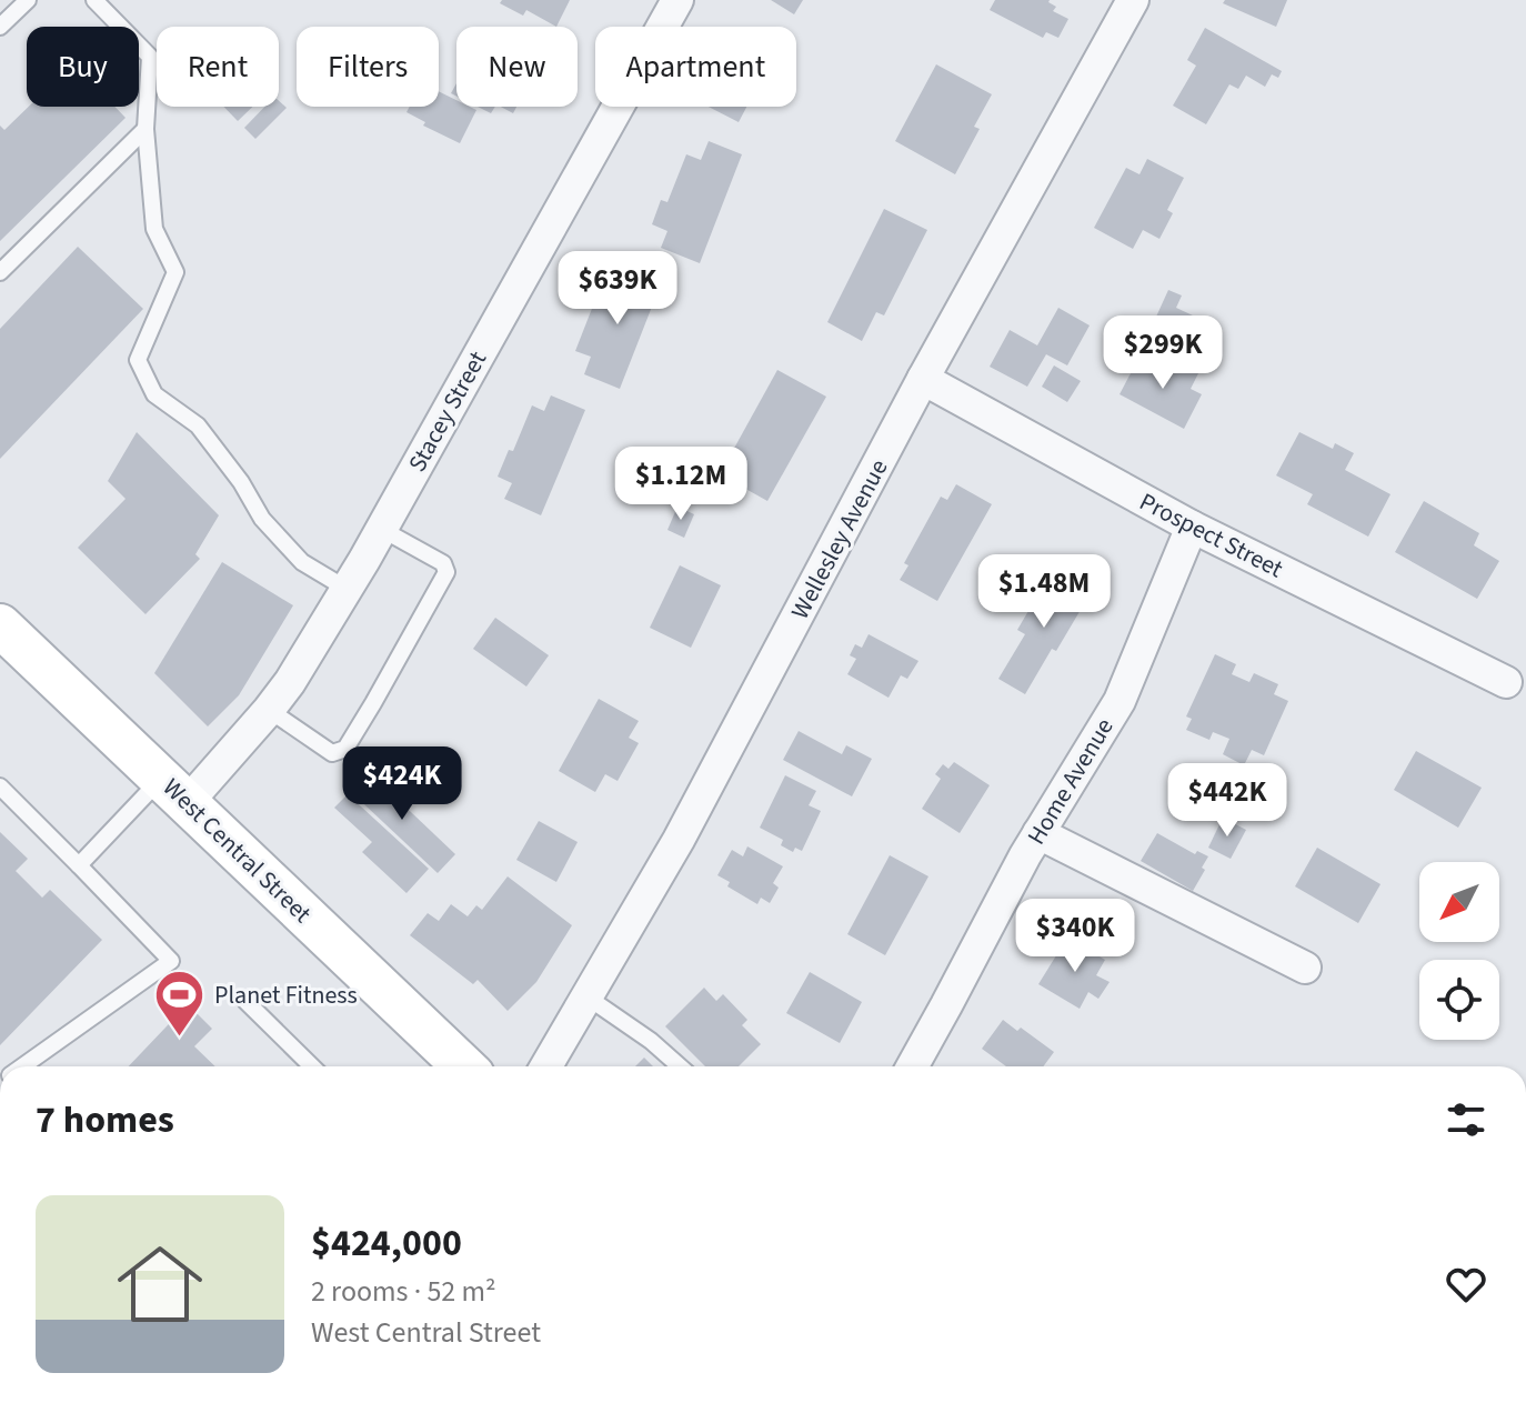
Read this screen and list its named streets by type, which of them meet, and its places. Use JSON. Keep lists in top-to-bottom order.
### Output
{
  "streets": {
    "main road": ["West Central Street"],
    "street": [
      "Stacey Street",
      "Prospect Street",
      "Wellesley Avenue",
      "Home Avenue"
    ]
  },
  "crossings": [
    ["Stacey Street", "West Central Street"],
    ["Prospect Street", "Wellesley Avenue"],
    ["Prospect Street", "Home Avenue"]
  ],
  "places": {
    "sports": ["Planet Fitness"]
  },
  "north": "bottom left",
  "page": {
    "chip": [
      "Buy",
      "Rent",
      "Filters",
      "New",
      "Apartment"
    ],
    "price": [
      "$639K",
      "$299K",
      "$1.12M",
      "$1.48M",
      "$424K",
      "$442K",
      "$340K"
    ],
    "heading": "7 homes",
    "list": [
      {
        "name": "$424,000",
        "note": "2 rooms · 52 m² · West Central Street"
      }
    ]
  }
}
